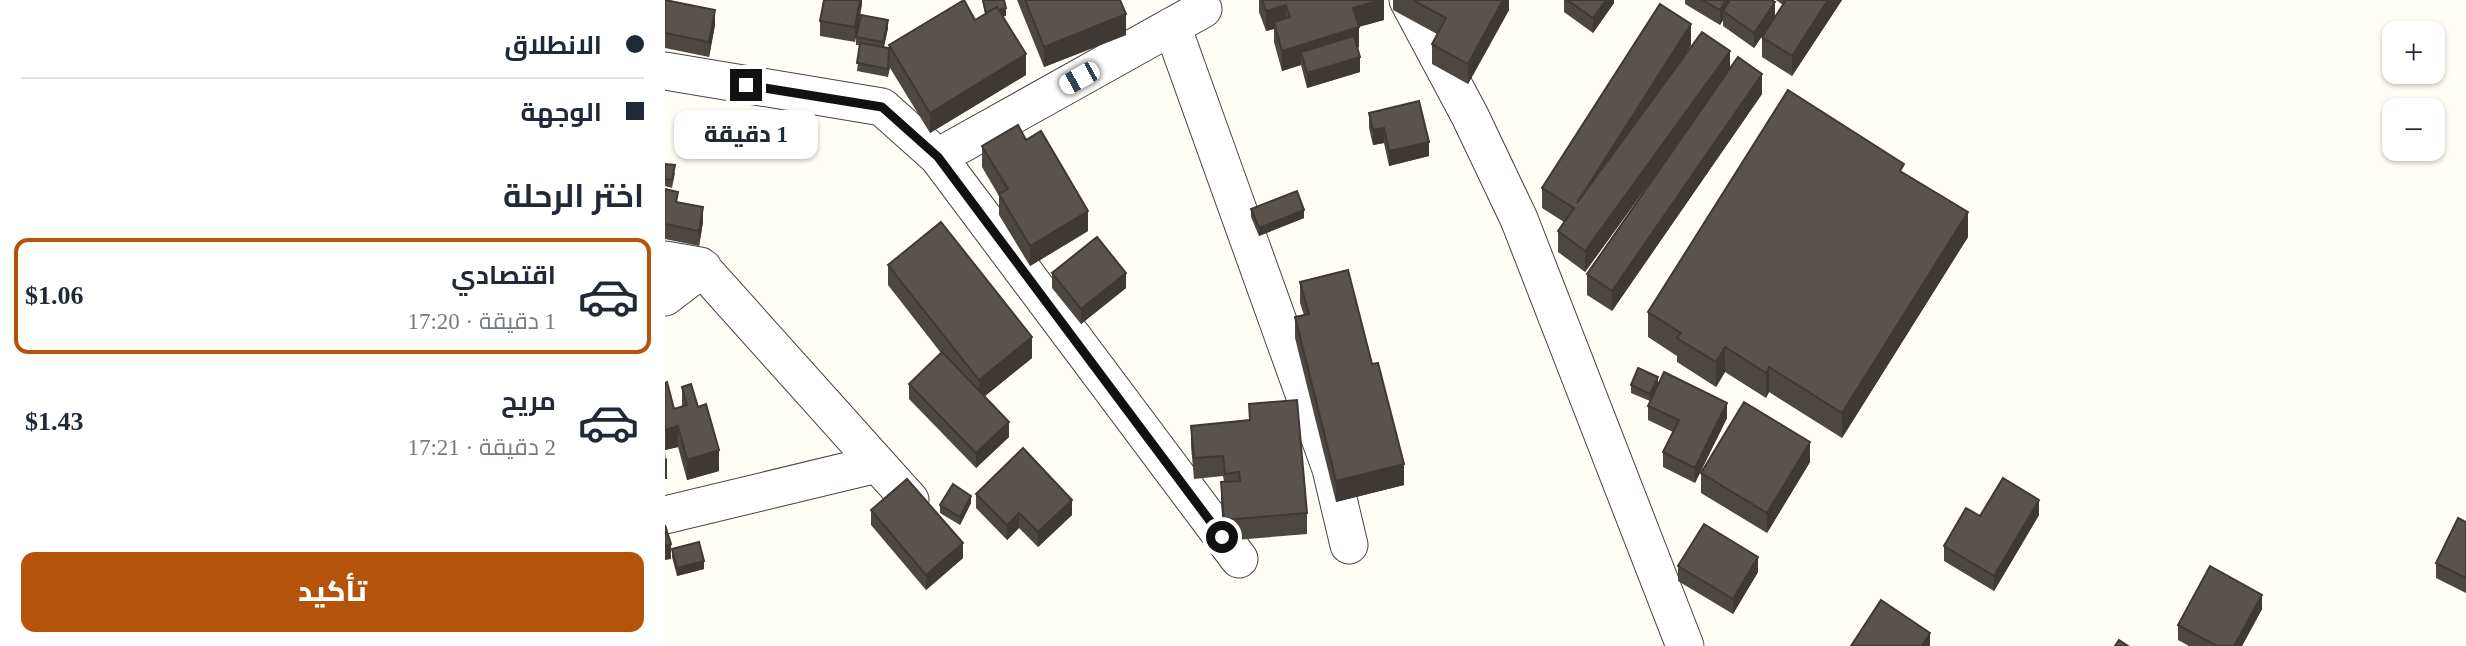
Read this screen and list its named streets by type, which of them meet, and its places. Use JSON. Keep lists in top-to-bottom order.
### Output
{
  "page": {
    "banner": ["الانطلاق", "الوجهة"],
    "map_buttons": ["+", "−"],
    "bubble": "1 دقيقة",
    "heading": "اختر الرحلة",
    "list": [
      {
        "name": "اقتصادي",
        "note": "1 دقيقة · 17:20",
        "value": "$1.06"
      },
      {
        "name": "مريح",
        "note": "2 دقيقة · 17:21",
        "value": "$1.43"
      }
    ],
    "buttons": "تأكيد"
  }
}
